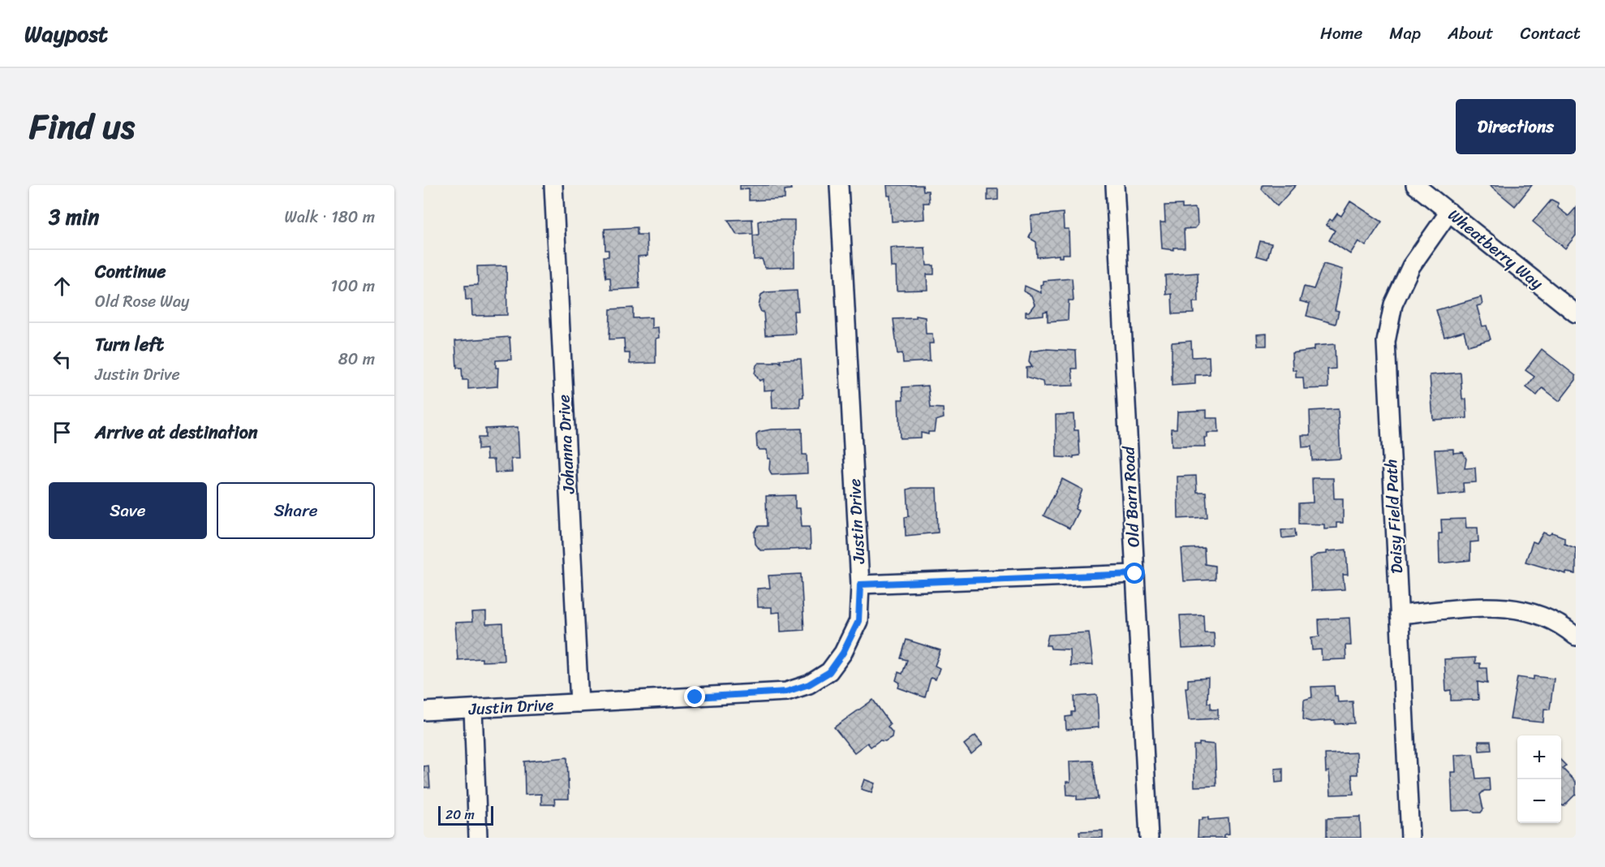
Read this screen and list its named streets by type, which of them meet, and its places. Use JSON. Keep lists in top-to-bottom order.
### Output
{
  "streets": {
    "street": [
      "Wheatberry Way",
      "Johanna Drive",
      "Old Barn Road",
      "Daisy Field Path",
      "Justin Drive"
    ]
  },
  "crossings": [
    ["Wheatberry Way", "Daisy Field Path"],
    ["Johanna Drive", "Justin Drive"]
  ],
  "scale_bar": "20 m",
  "page": {
    "header": "Waypost",
    "nav": [
      "Home",
      "Map",
      "About",
      "Contact"
    ],
    "title": "Find us",
    "buttons": [
      "Directions",
      ["Save", "Share"]
    ],
    "heading": ["3 min", "Walk · 180 m"],
    "list": [
      ["Continue", "Old Rose Way", "100 m"],
      ["Turn left", "Justin Drive", "80 m"],
      "Arrive at destination"
    ],
    "map_buttons": ["+", "−"],
    "scale": "20 m"
  }
}
